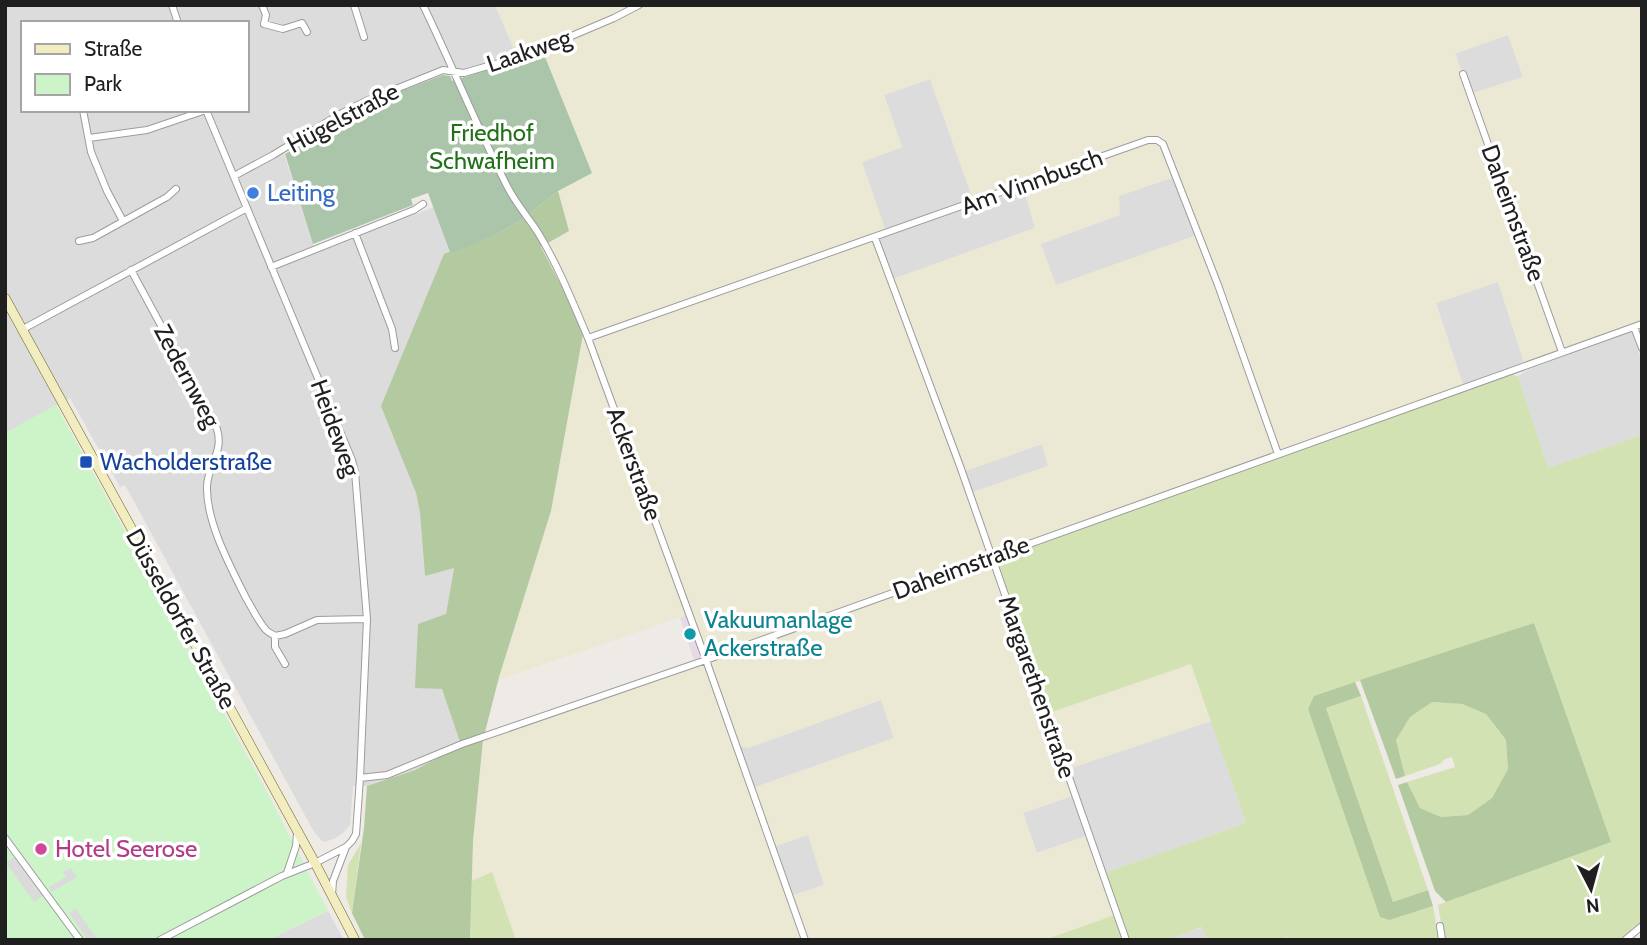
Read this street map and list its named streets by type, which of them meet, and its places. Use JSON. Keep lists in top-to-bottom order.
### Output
{
  "streets": {
    "main road": ["Düsseldorfer Straße"],
    "street": [
      "Laakweg",
      "Hügelstraße",
      "Am Vinnbusch",
      "Daheimstraße",
      "Zedernweg",
      "Heideweg",
      "Ackerstraße",
      "Margarethenstraße"
    ]
  },
  "crossings": [
    ["Laakweg", "Hügelstraße"],
    ["Laakweg", "Ackerstraße"],
    ["Hügelstraße", "Heideweg"],
    ["Hügelstraße", "Ackerstraße"],
    ["Am Vinnbusch", "Daheimstraße"],
    ["Am Vinnbusch", "Ackerstraße"],
    ["Am Vinnbusch", "Margarethenstraße"],
    ["Daheimstraße", "Heideweg"],
    ["Daheimstraße", "Ackerstraße"],
    ["Daheimstraße", "Margarethenstraße"],
    ["Heideweg", "Düsseldorfer Straße"]
  ],
  "parks": ["Friedhof Schwafheim"],
  "places": {
    "other": ["Leiting", "Vakuumanlage Ackerstraße", "Hotel Seerose"],
    "transit": ["Wacholderstraße"]
  },
  "legend": ["Straße", "Park"],
  "north": "bottom"
}
